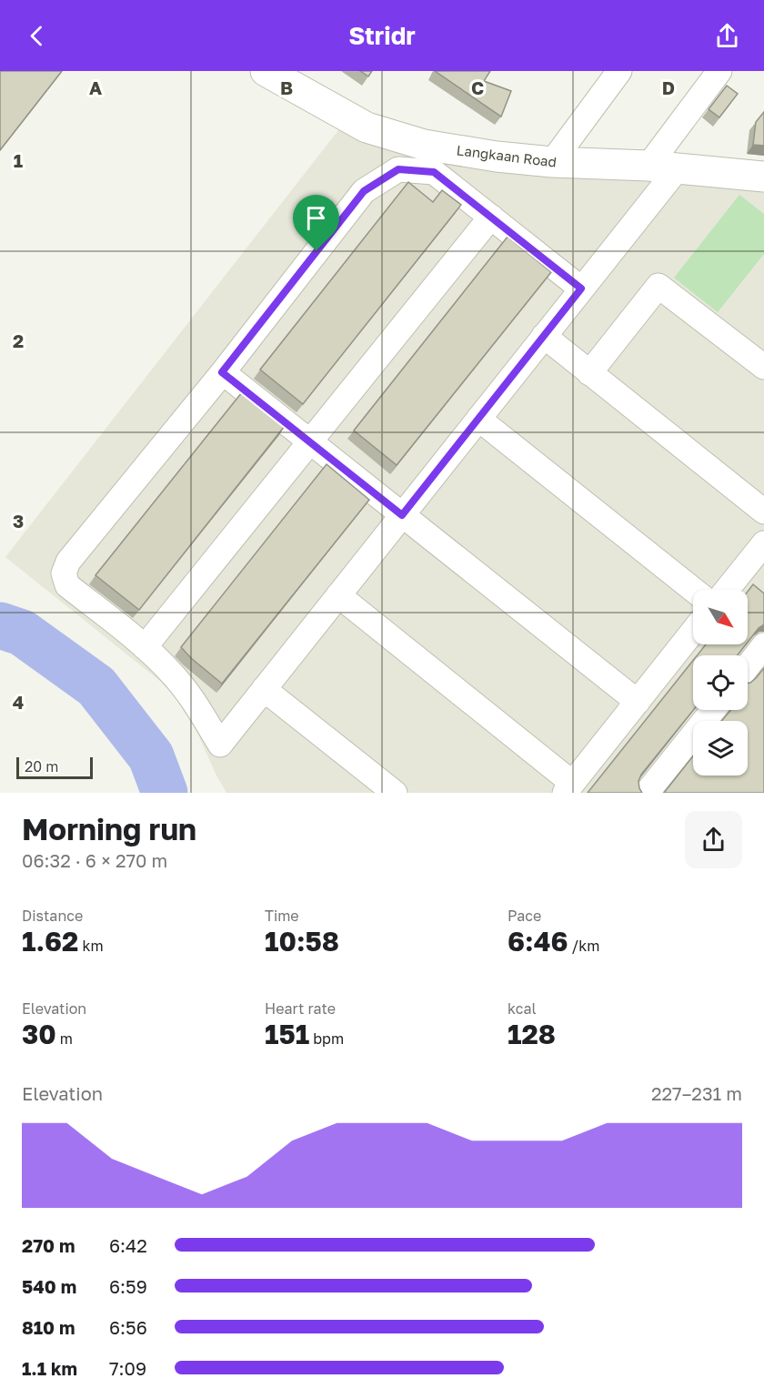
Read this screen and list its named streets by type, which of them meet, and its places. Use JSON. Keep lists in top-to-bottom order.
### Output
{
  "streets": {
    "street": ["Langkaan Road"]
  },
  "scale_bar": "20 m",
  "north": "bottom right",
  "page": {
    "header": "Stridr",
    "scale": "20 m",
    "heading": ["Morning run", "06:32 · 6 × 270 m"],
    "stats": [
      ["Distance", "1.62 km"],
      ["Time", "10:58"],
      ["Pace", "6:46 /km"],
      ["Elevation", "30 m"],
      ["Heart rate", "151 bpm"],
      ["kcal", "128"]
    ],
    "chart": ["Elevation", "227–231 m"],
    "list": [
      {
        "name": "270 m",
        "note": "6:42"
      },
      {
        "name": "540 m",
        "note": "6:59"
      },
      {
        "name": "810 m",
        "note": "6:56"
      },
      {
        "name": "1.1 km",
        "note": "7:09"
      }
    ]
  },
  "grid": {
    "columns": [
      "A",
      "B",
      "C",
      "D"
    ],
    "rows": [
      "1",
      "2",
      "3",
      "4"
    ]
  }
}
